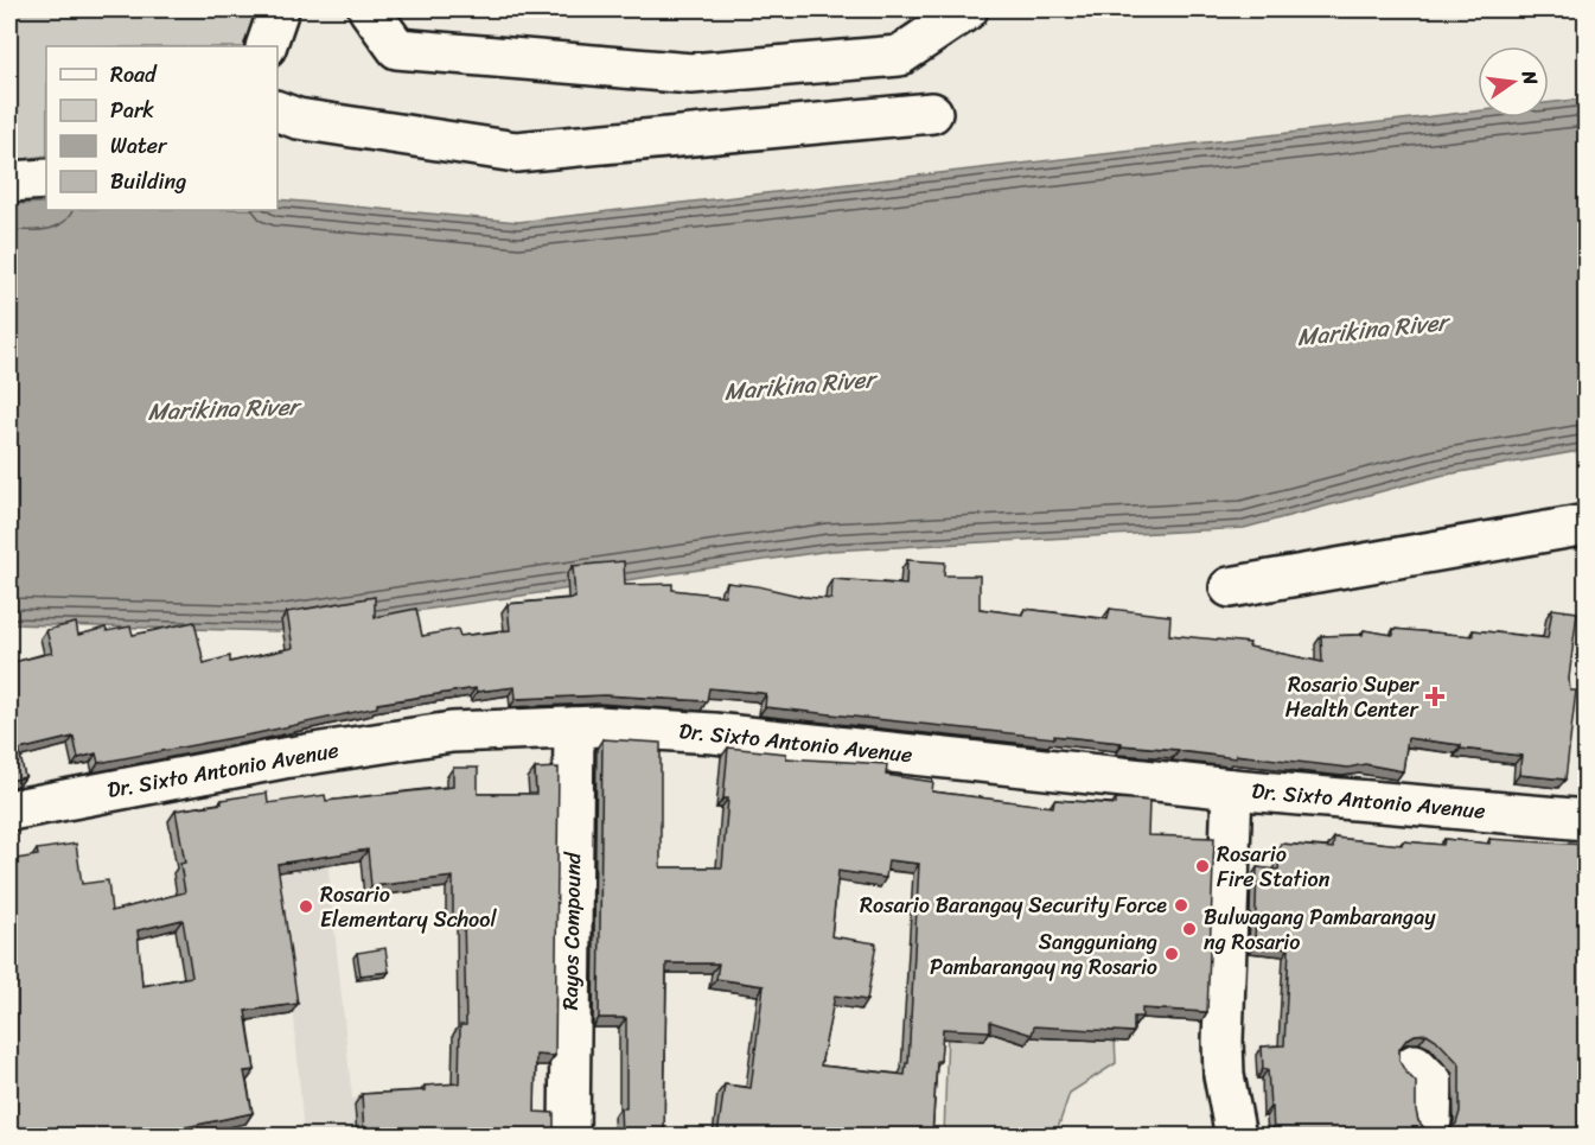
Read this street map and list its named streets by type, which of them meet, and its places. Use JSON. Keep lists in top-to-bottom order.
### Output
{
  "streets": {
    "main road": ["Dr. Sixto Antonio Avenue", "Rayos Compound"]
  },
  "crossings": [
    ["Dr. Sixto Antonio Avenue", "Rayos Compound"]
  ],
  "water": ["Marikina River"],
  "places": {
    "health": ["Rosario Super Health Center"],
    "other": [
      "Rosario Fire Station",
      "Rosario Barangay Security Force",
      "Rosario Elementary School",
      "Bulwagang Pambarangay ng Rosario",
      "Sangguniang Pambarangay ng Rosario"
    ]
  },
  "legend": [
    "Road",
    "Park",
    "Water",
    "Building"
  ],
  "north": "right"
}
